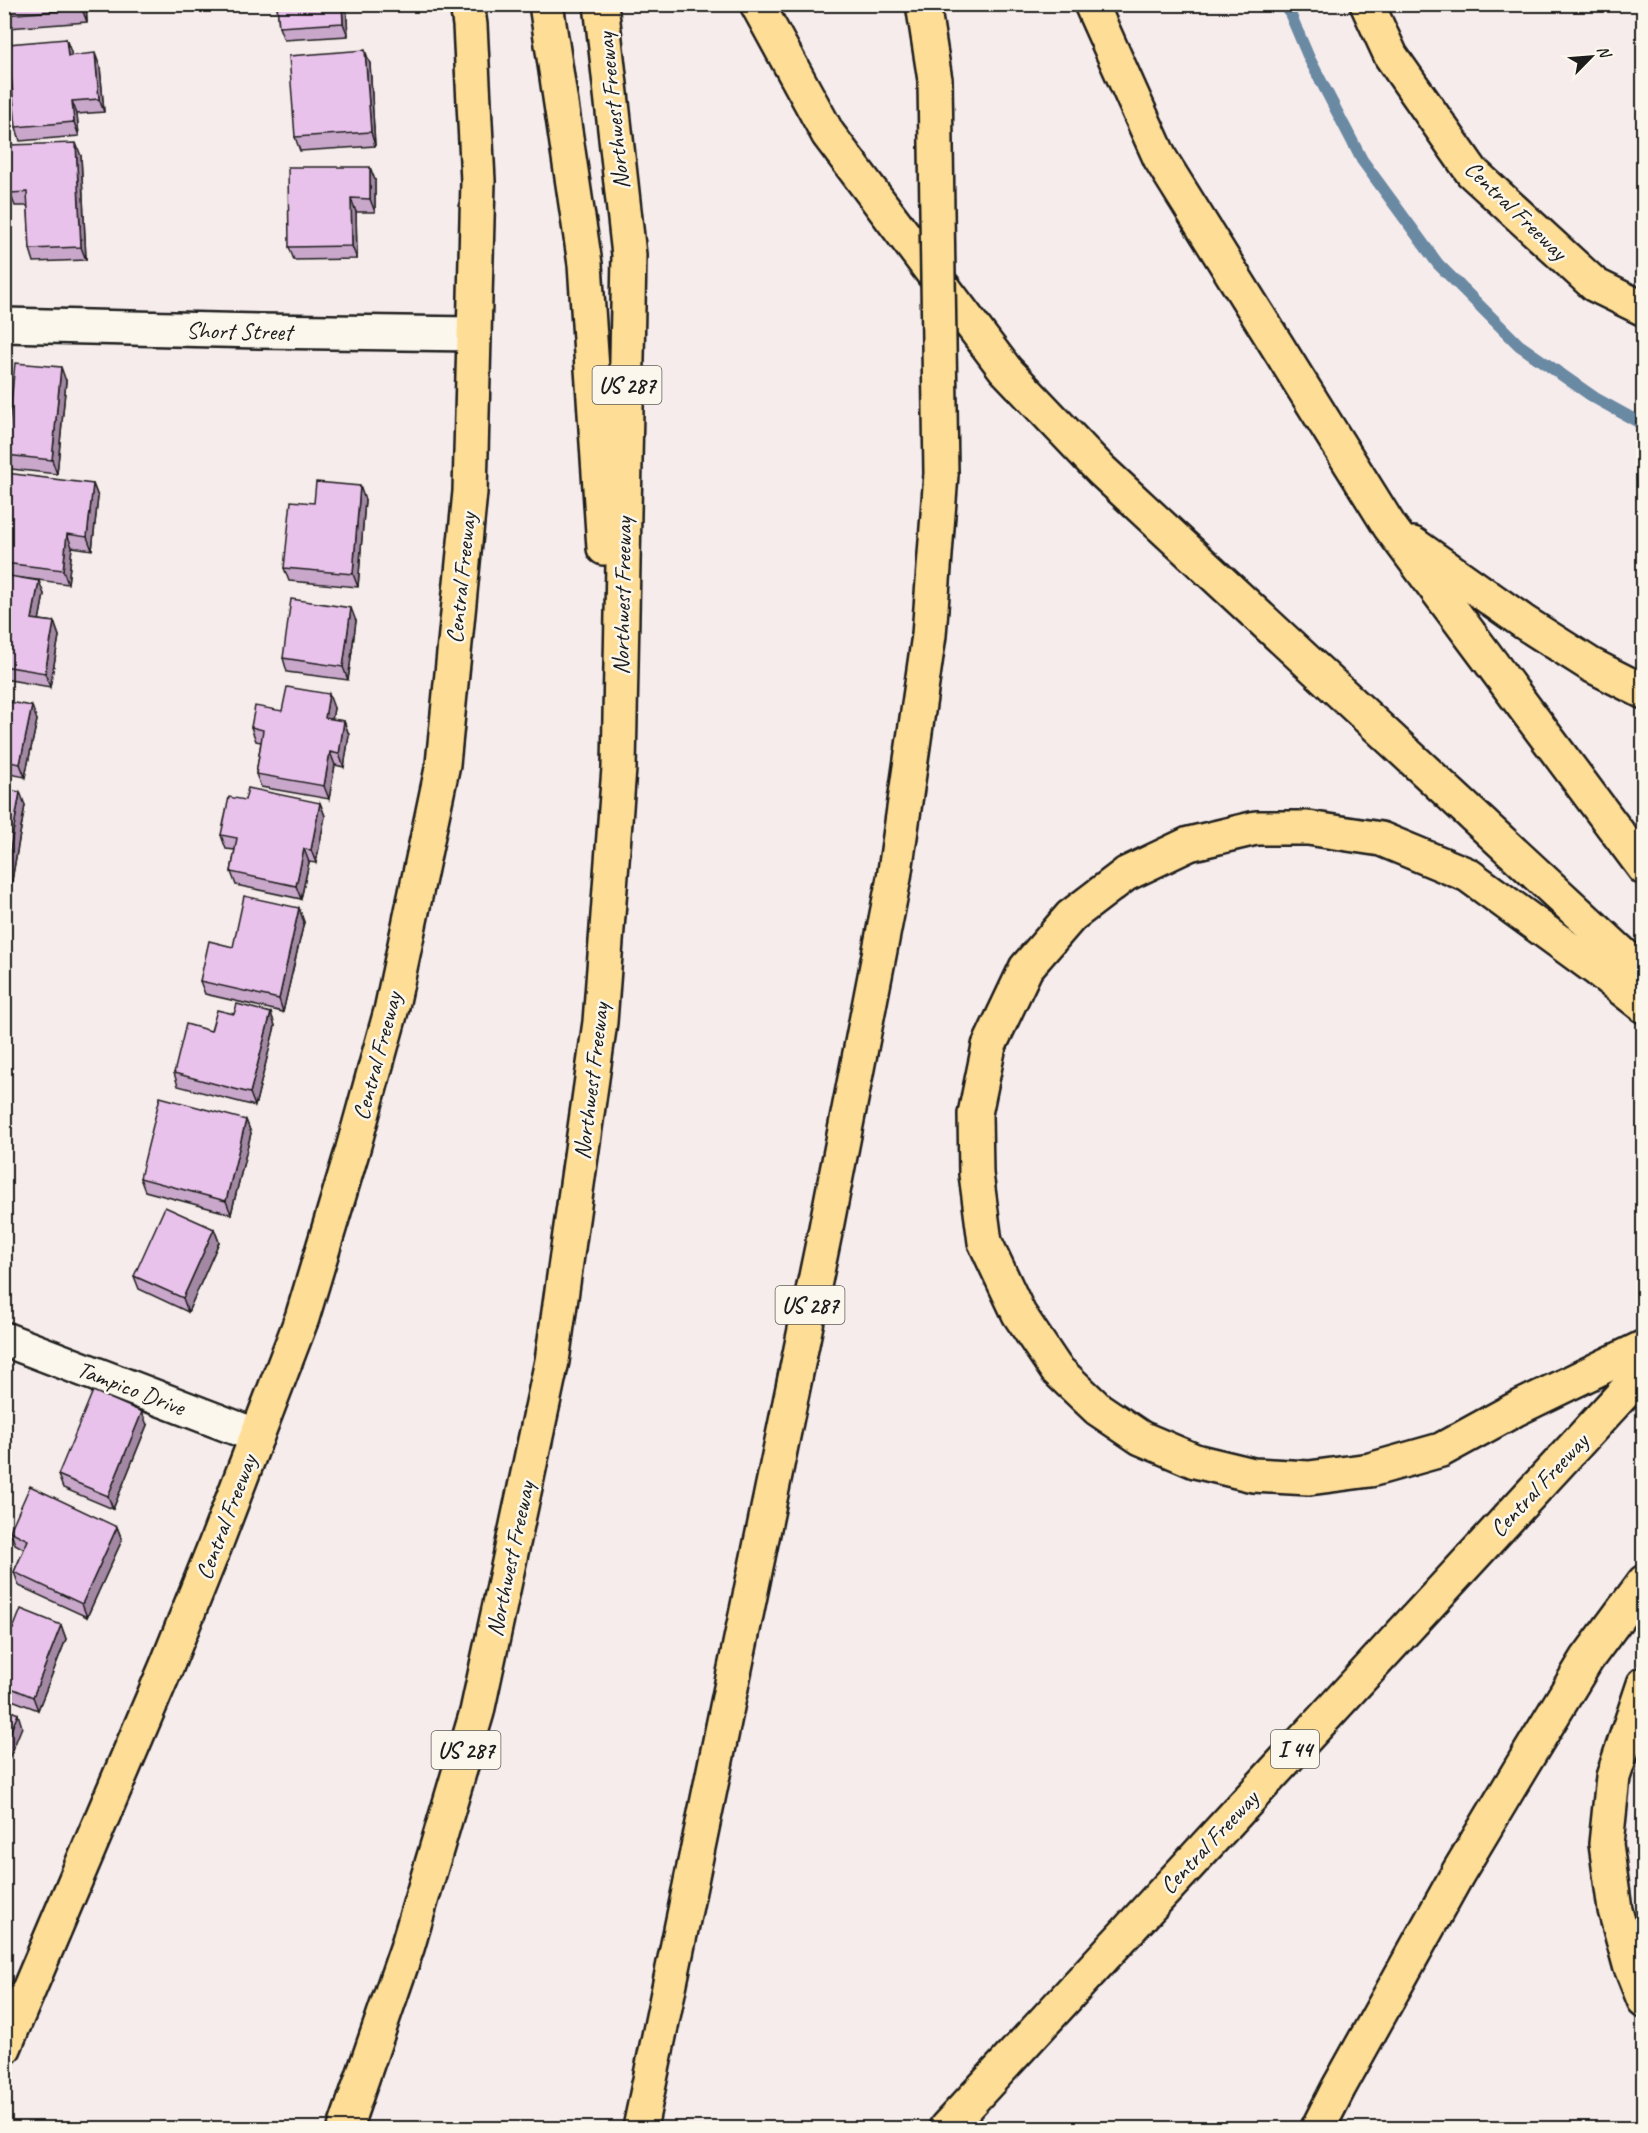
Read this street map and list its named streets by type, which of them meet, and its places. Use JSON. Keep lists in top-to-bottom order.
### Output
{
  "streets": {
    "main road": [
      "Northwest Freeway",
      "Central Freeway",
      "US 287",
      "I 44"
    ],
    "street": ["Short Street", "Tampico Drive"]
  },
  "crossings": [
    ["Central Freeway", "Short Street"],
    ["Central Freeway", "Tampico Drive"]
  ],
  "north": "top right"
}
